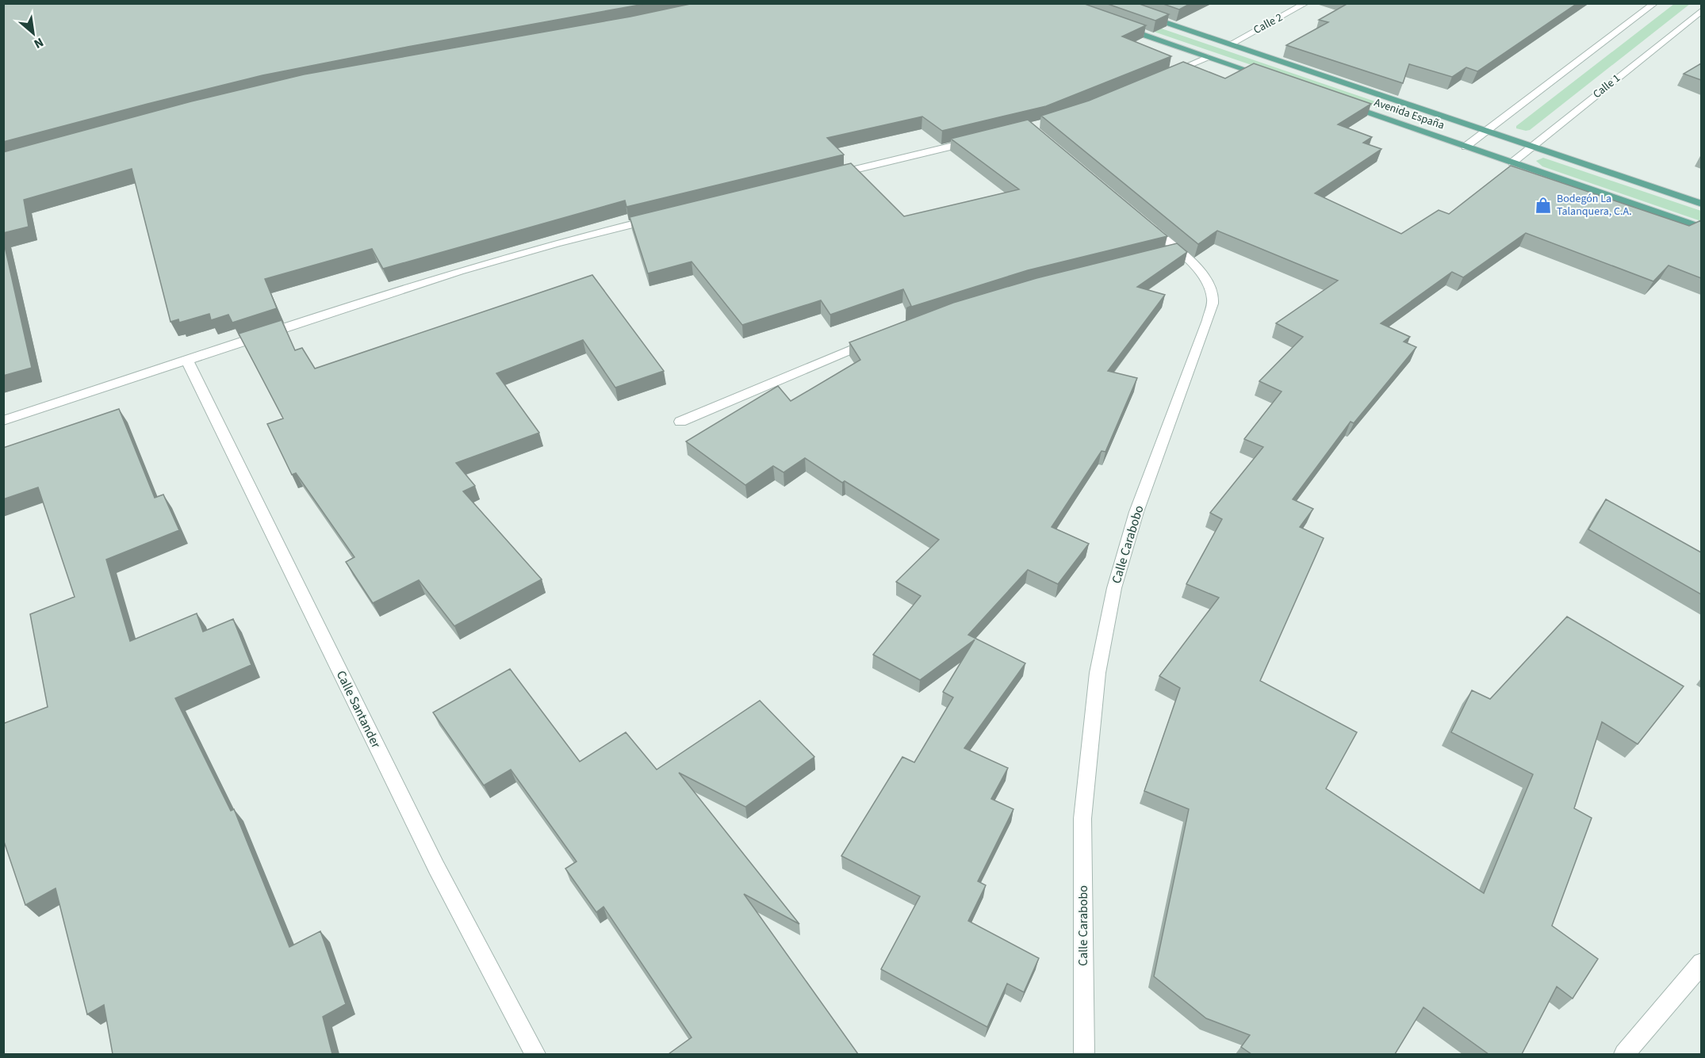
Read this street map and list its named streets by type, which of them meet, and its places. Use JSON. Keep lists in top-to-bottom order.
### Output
{
  "streets": {
    "main road": ["Avenida España"],
    "street": [
      "Calle 2",
      "Calle 1",
      "Calle Carabobo",
      "Calle Santander"
    ]
  },
  "crossings": [
    ["Calle 2", "Avenida España"],
    ["Calle 1", "Avenida España"]
  ],
  "places": {
    "shop": ["Bodegón La Talanquera, C.A."]
  },
  "north": "bottom right"
}
